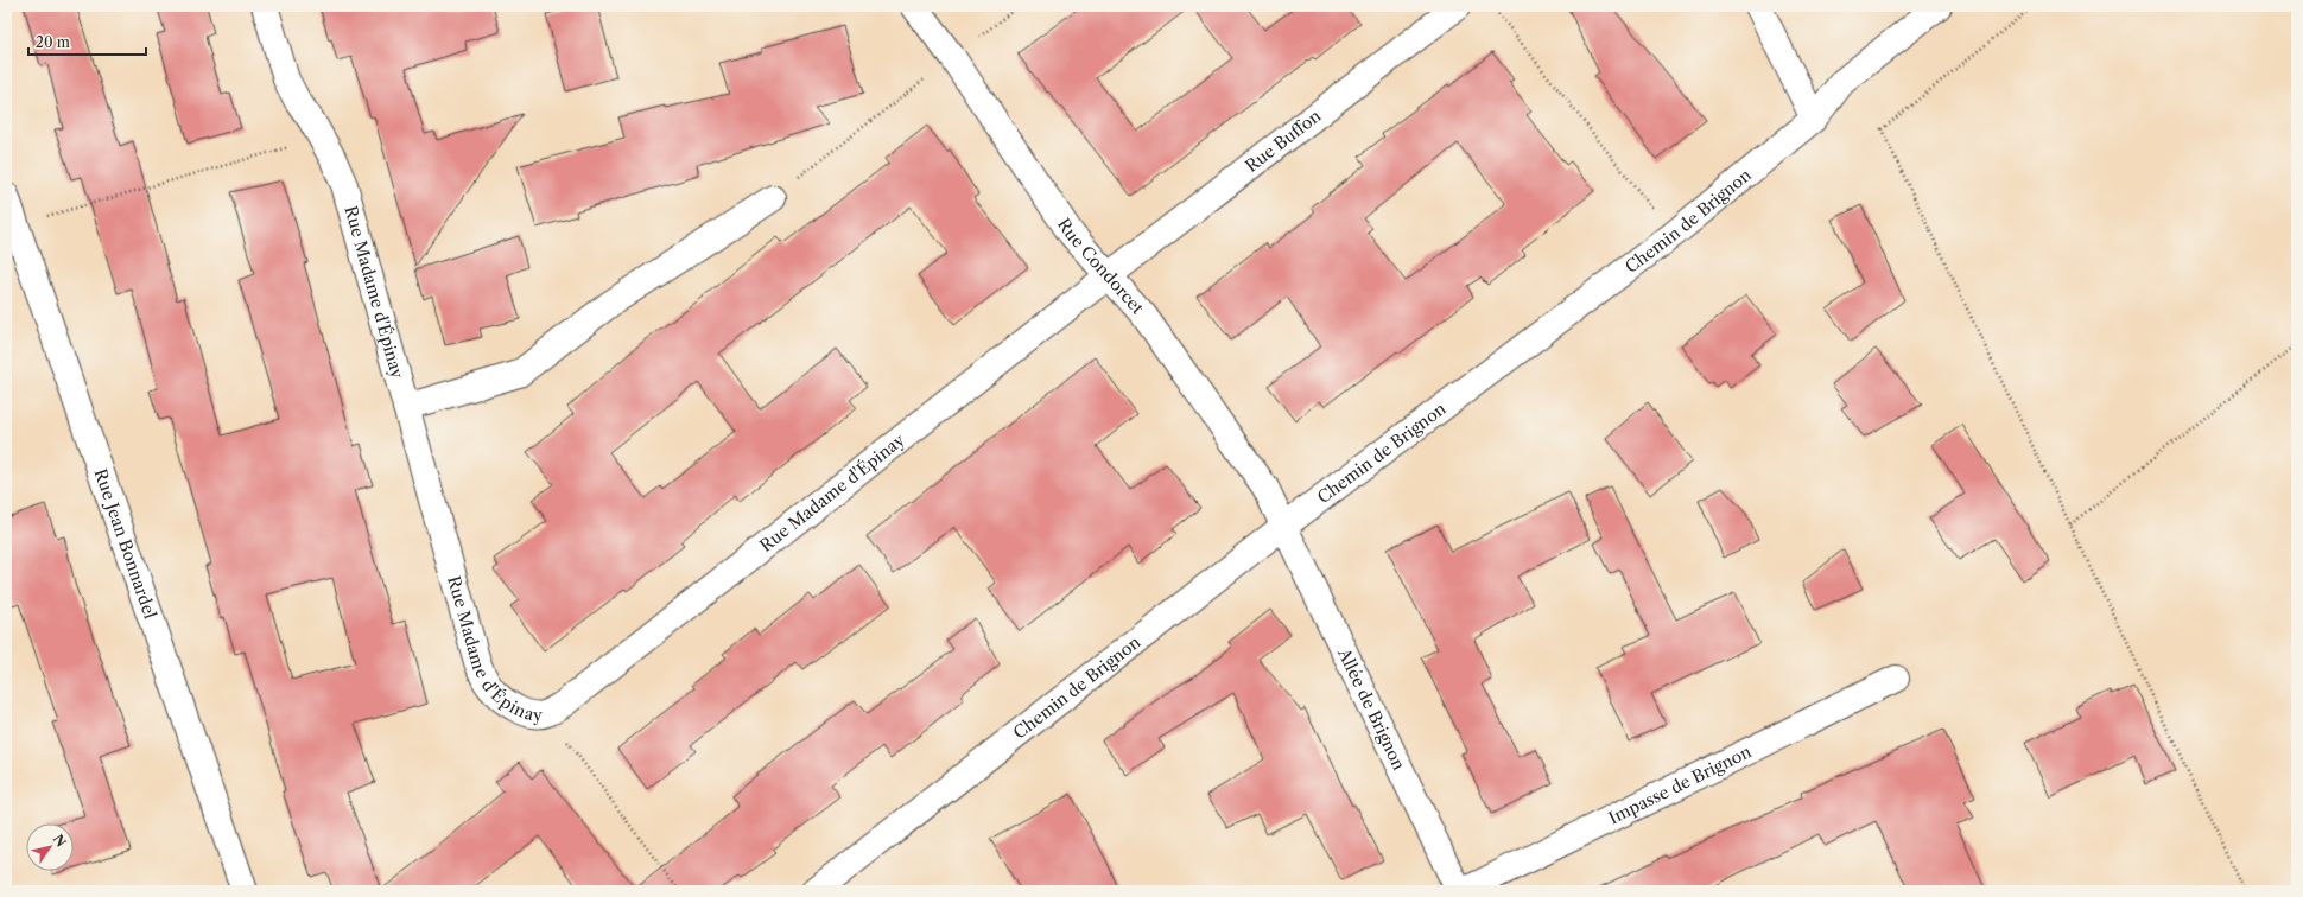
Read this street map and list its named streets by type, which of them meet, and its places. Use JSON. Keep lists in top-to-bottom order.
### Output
{
  "streets": {
    "street": [
      "Rue Buffon",
      "Chemin de Brignon",
      "Rue Condorcet",
      "Rue Madame d'Épinay",
      "Rue Jean Bonnardel",
      "Allée de Brignon",
      "Impasse de Brignon"
    ]
  },
  "crossings": [
    ["Rue Buffon", "Rue Condorcet"],
    ["Rue Buffon", "Rue Madame d'Épinay"],
    ["Chemin de Brignon", "Rue Condorcet"],
    ["Chemin de Brignon", "Allée de Brignon"],
    ["Rue Condorcet", "Rue Madame d'Épinay"],
    ["Rue Condorcet", "Allée de Brignon"]
  ],
  "scale_bar": "20 m",
  "north": "top right"
}
